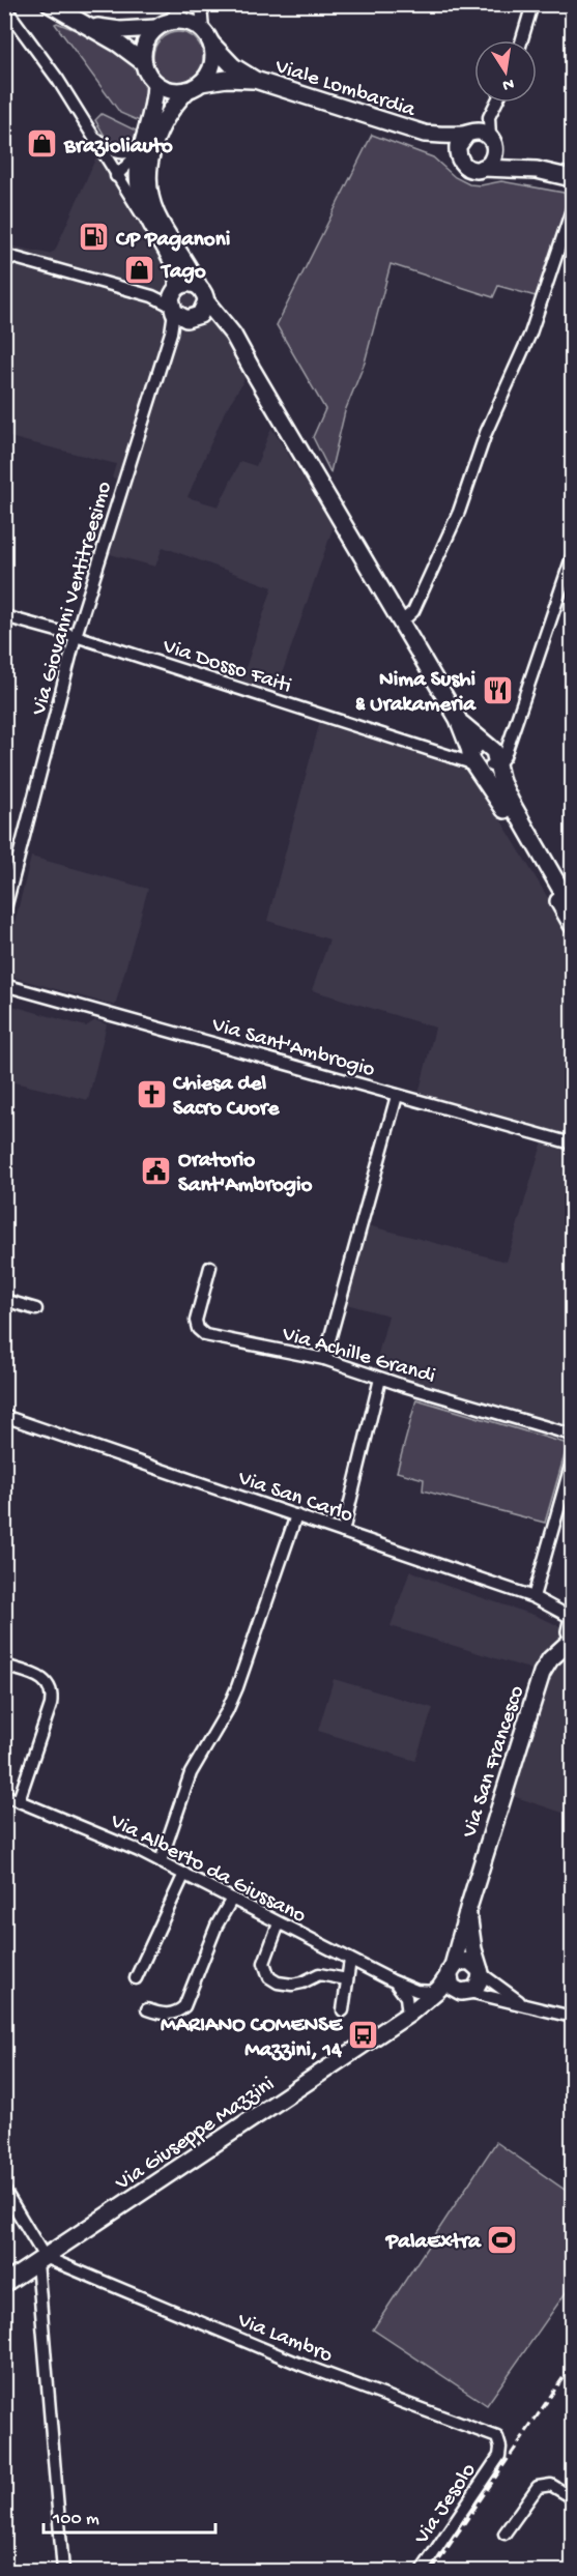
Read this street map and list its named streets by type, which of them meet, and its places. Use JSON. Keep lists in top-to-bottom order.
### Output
{
  "streets": {
    "street": [
      "Viale Lombardia",
      "Via Giovanni Ventitreesimo",
      "Via Dosso Faiti",
      "Via Sant'Ambrogio",
      "Via Achille Grandi",
      "Via San Carlo",
      "Via San Francesco",
      "Via Alberto da Giussano",
      "Via Giuseppe Mazzini",
      "Via Lambro",
      "Via Jesolo"
    ]
  },
  "crossings": [
    ["Via Giovanni Ventitreesimo", "Via Dosso Faiti"],
    ["Via San Carlo", "Via San Francesco"],
    ["Via San Francesco", "Via Giuseppe Mazzini"],
    ["Via Alberto da Giussano", "Via Giuseppe Mazzini"],
    ["Via Giuseppe Mazzini", "Via Lambro"],
    ["Via Lambro", "Via Jesolo"]
  ],
  "places": {
    "shop": ["Brazioliauto", "Tago"],
    "fuel station": ["CP Paganoni"],
    "restaurant": ["Nima Sushi & Urakameria"],
    "church": ["Chiesa del Sacro Cuore"],
    "public building": ["Oratorio Sant'Ambrogio"],
    "bus stop": ["MARIANO COMENSE Mazzini, 14"],
    "sports": ["PalaExtra"]
  },
  "scale_bar": "100 m",
  "north": "bottom"
}
